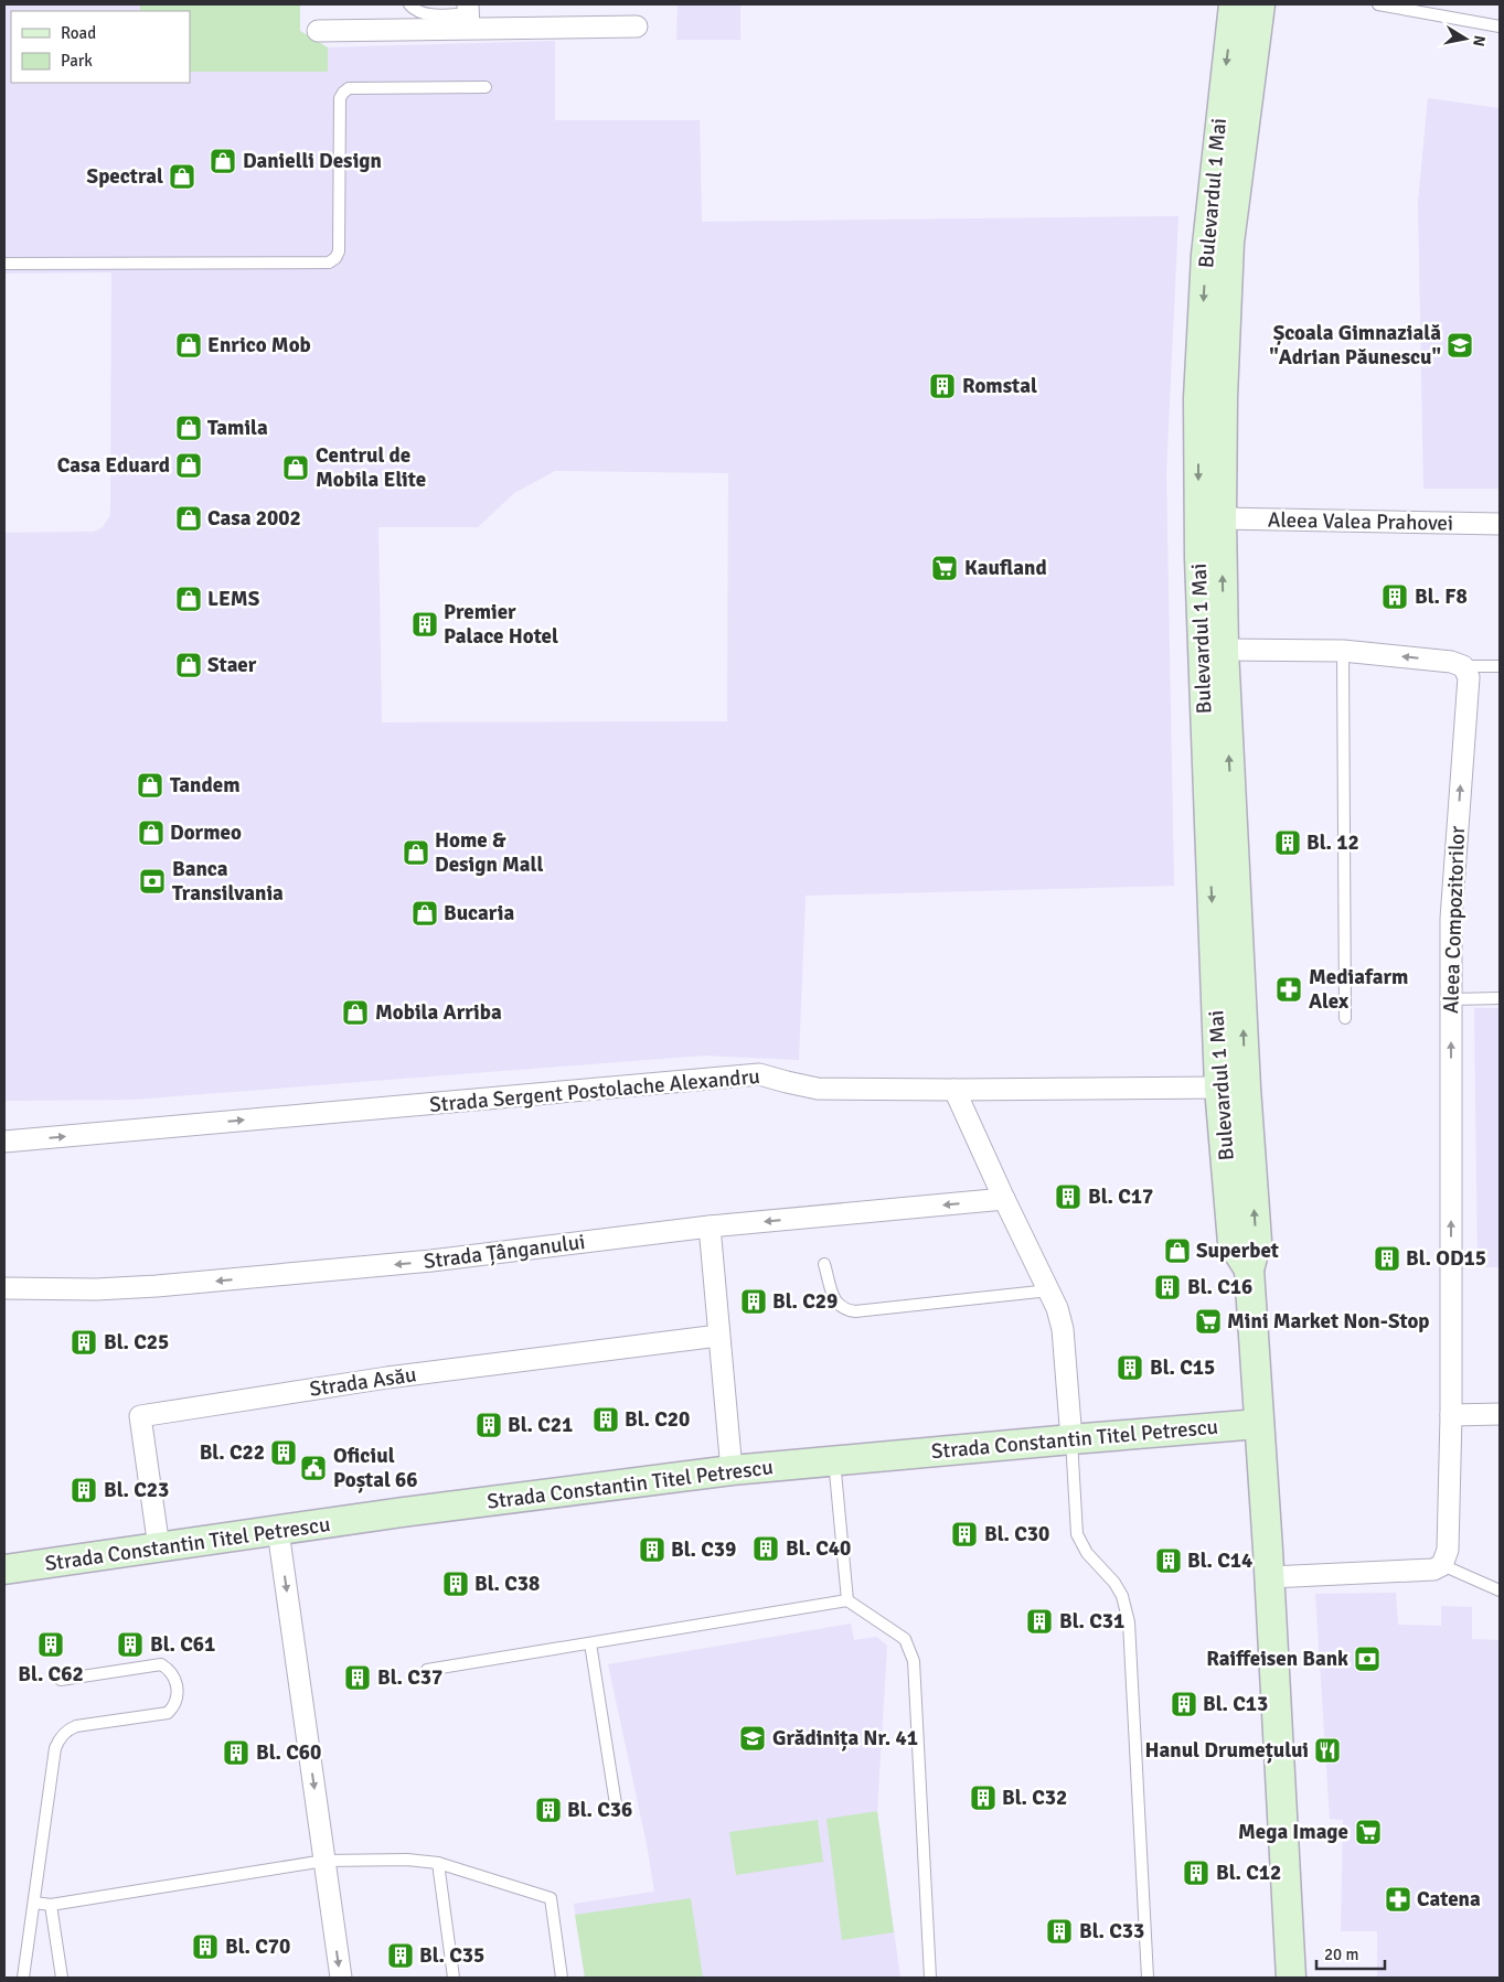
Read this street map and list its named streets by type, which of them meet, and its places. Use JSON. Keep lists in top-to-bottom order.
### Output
{
  "streets": {
    "main road": ["Bulevardul 1 Mai", "Strada Constantin Titel Petrescu"],
    "street": [
      "Aleea Valea Prahovei",
      "Aleea Compozitorilor",
      "Strada Sergent Postolache Alexandru",
      "Strada Țânganului",
      "Strada Asău"
    ]
  },
  "crossings": [
    ["Bulevardul 1 Mai", "Aleea Valea Prahovei"],
    ["Bulevardul 1 Mai", "Strada Sergent Postolache Alexandru"],
    ["Bulevardul 1 Mai", "Strada Constantin Titel Petrescu"],
    ["Strada Asău", "Strada Constantin Titel Petrescu"]
  ],
  "one_way": ["Aleea Compozitorilor", "Strada Sergent Postolache Alexandru", "Strada Țânganului"],
  "places": {
    "shop": [
      "Danielli Design",
      "Spectral",
      "Enrico Mob",
      "Tamila",
      "Casa Eduard",
      "Centrul de Mobila Elite",
      "Casa 2002",
      "LEMS",
      "Staer",
      "Tandem",
      "Dormeo",
      "Home & Design Mall",
      "Bucaria",
      "Mobila Arriba",
      "Superbet"
    ],
    "school or university": ["Școala Gimnazială \"Adrian Păunescu\"", "Grădinița Nr. 41"],
    "building": [
      "Romstal",
      "Bl. F8",
      "Premier Palace Hotel",
      "Bl. 12",
      "Bl. C17",
      "Bl. OD15",
      "Bl. C16",
      "Bl. C29",
      "Bl. C25",
      "Bl. C15",
      "Bl. C20",
      "Bl. C21",
      "Bl. C22",
      "Bl. C23",
      "Bl. C30",
      "Bl. C40",
      "Bl. C39",
      "Bl. C14",
      "Bl. C38",
      "Bl. C31",
      "Bl. C62",
      "Bl. C61",
      "Bl. C37",
      "Bl. C13",
      "Bl. C60",
      "Bl. C32",
      "Bl. C36",
      "Bl. C12",
      "Bl. C33",
      "Bl. C70",
      "Bl. C35"
    ],
    "supermarket": ["Kaufland", "Mini Market Non-Stop", "Mega Image"],
    "bank": ["Banca Transilvania", "Raiffeisen Bank"],
    "pharmacy": ["Mediafarm Alex", "Catena"],
    "public building": ["Oficiul Poștal 66"],
    "restaurant": ["Hanul Drumețului"]
  },
  "legend": ["Road", "Park"],
  "scale_bar": "20 m",
  "north": "right"
}
